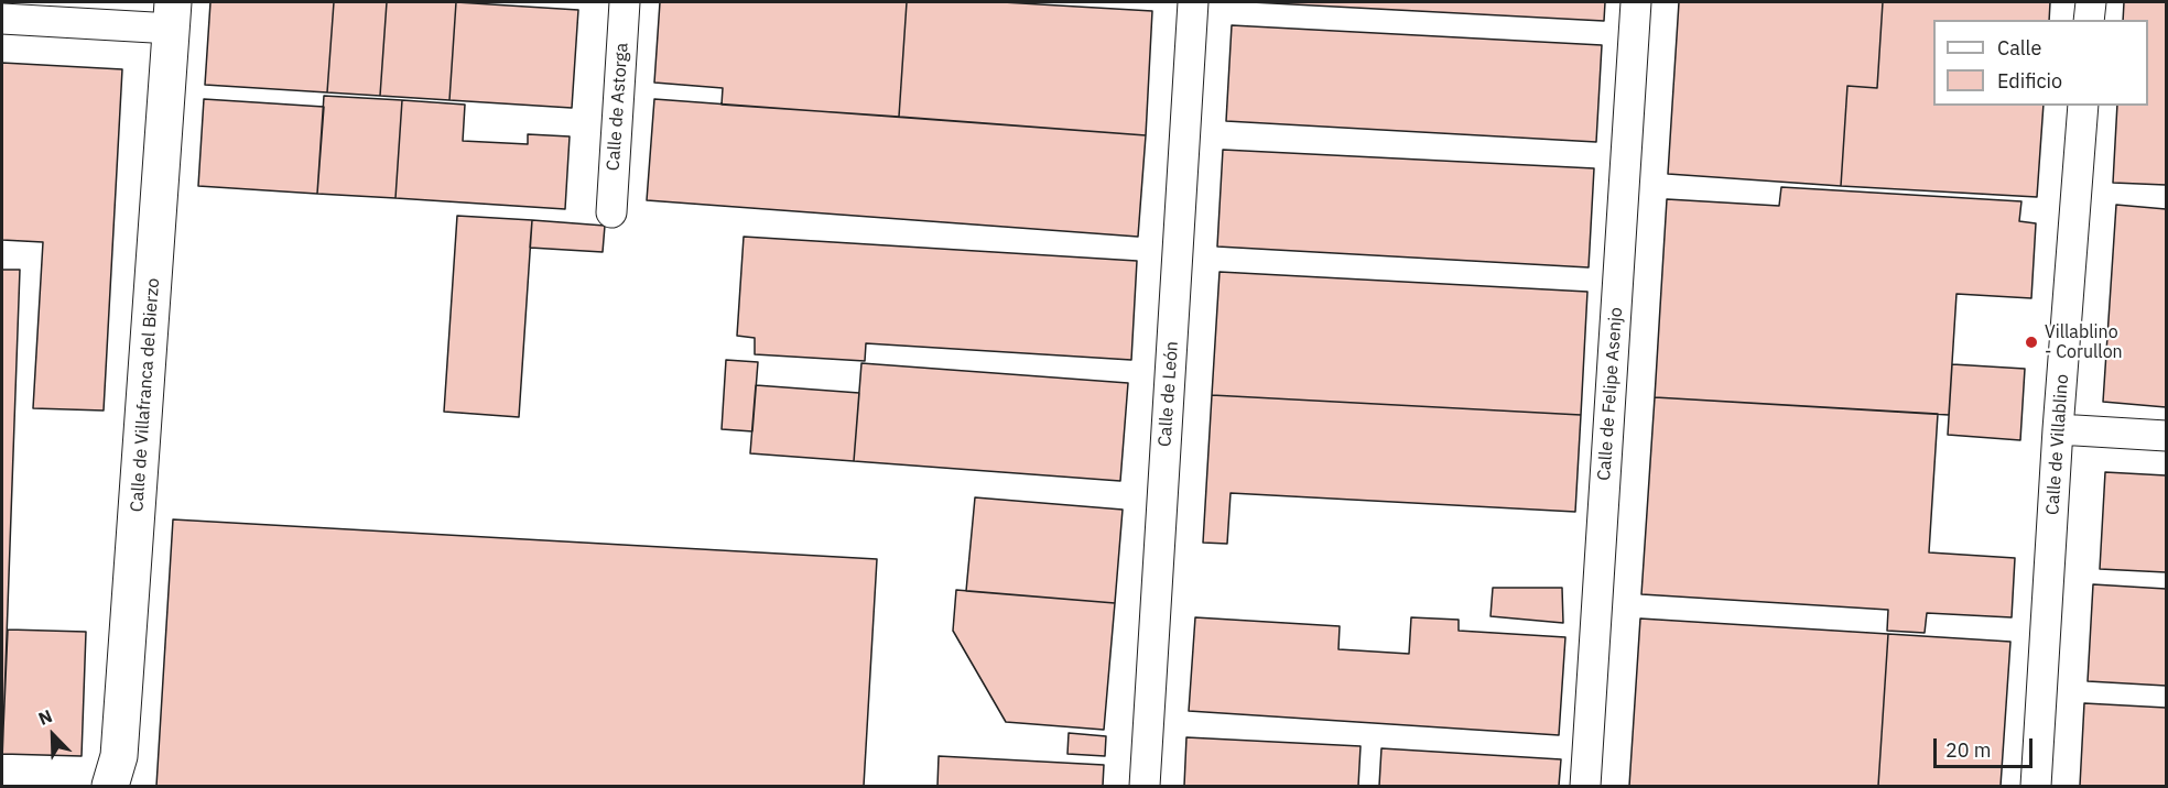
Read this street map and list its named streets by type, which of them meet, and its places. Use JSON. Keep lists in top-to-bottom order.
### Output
{
  "streets": {
    "street": [
      "Calle de Astorga",
      "Calle de León",
      "Calle de Felipe Asenjo",
      "Calle de Villafranca del Bierzo",
      "Calle de Villablino"
    ]
  },
  "places": ["Villablino - Corullon"],
  "legend": ["Calle", "Edificio"],
  "scale_bar": "20 m",
  "north": "top left"
}
